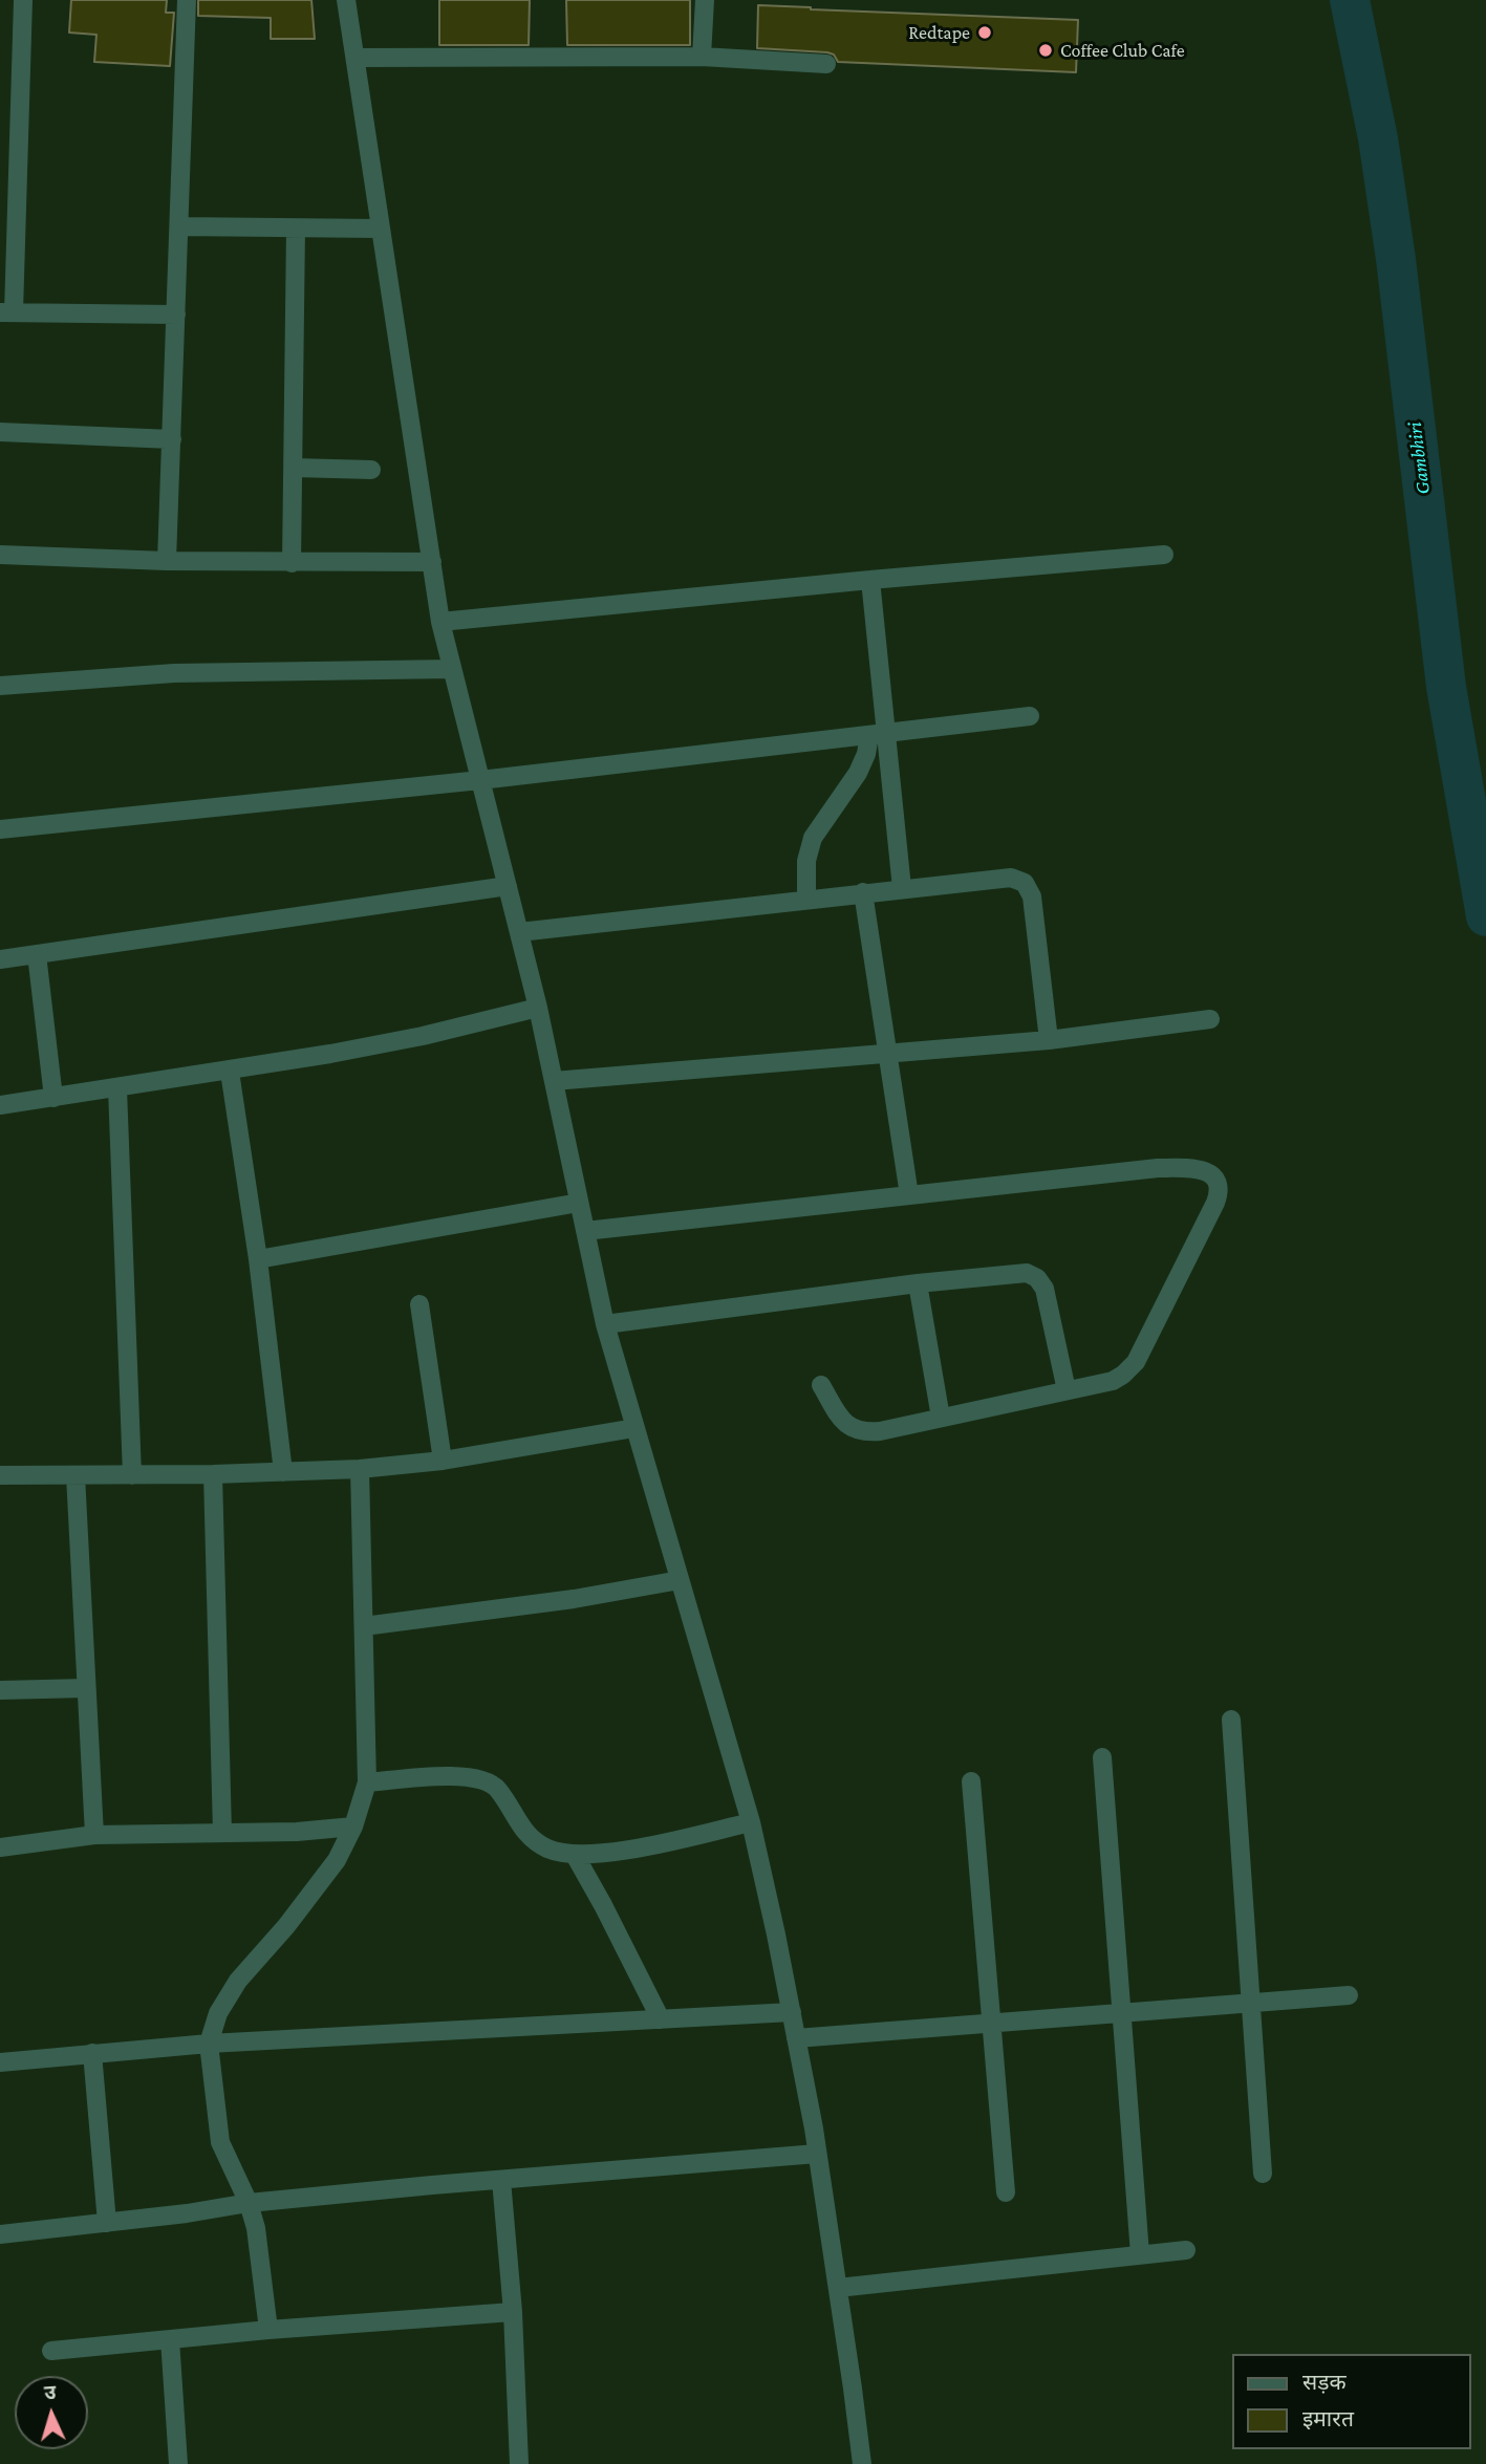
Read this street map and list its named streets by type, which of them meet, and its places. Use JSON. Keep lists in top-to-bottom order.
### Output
{
  "water": ["Gambhiri"],
  "places": ["Redtape", "Coffee Club Cafe"],
  "legend": ["सड़क", "इमारत"],
  "north": "top"
}
